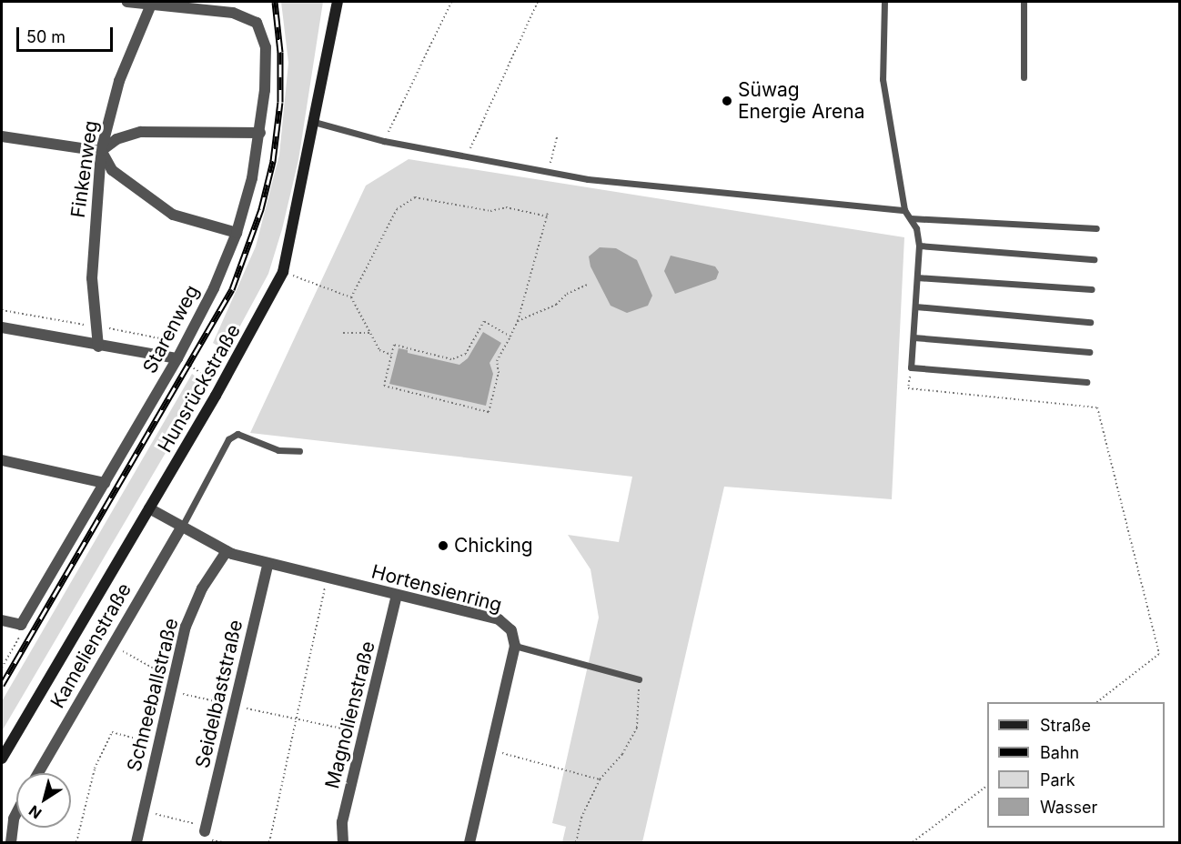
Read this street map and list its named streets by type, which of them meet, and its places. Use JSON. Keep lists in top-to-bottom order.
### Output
{
  "streets": {
    "main road": ["Hunsrückstraße"],
    "street": [
      "Finkenweg",
      "Starenweg",
      "Hortensienring",
      "Kamelienstraße",
      "Seidelbaststraße",
      "Schneeballstraße",
      "Magnolienstraße"
    ]
  },
  "crossings": [
    ["Finkenweg", "Starenweg"],
    ["Hunsrückstraße", "Hortensienring"],
    ["Hortensienring", "Kamelienstraße"],
    ["Hortensienring", "Seidelbaststraße"],
    ["Hortensienring", "Schneeballstraße"],
    ["Hortensienring", "Magnolienstraße"]
  ],
  "places": ["Süwag Energie Arena", "Chicking"],
  "legend": [
    "Straße",
    "Bahn",
    "Park",
    "Wasser"
  ],
  "scale_bar": "50 m",
  "north": "bottom left"
}
